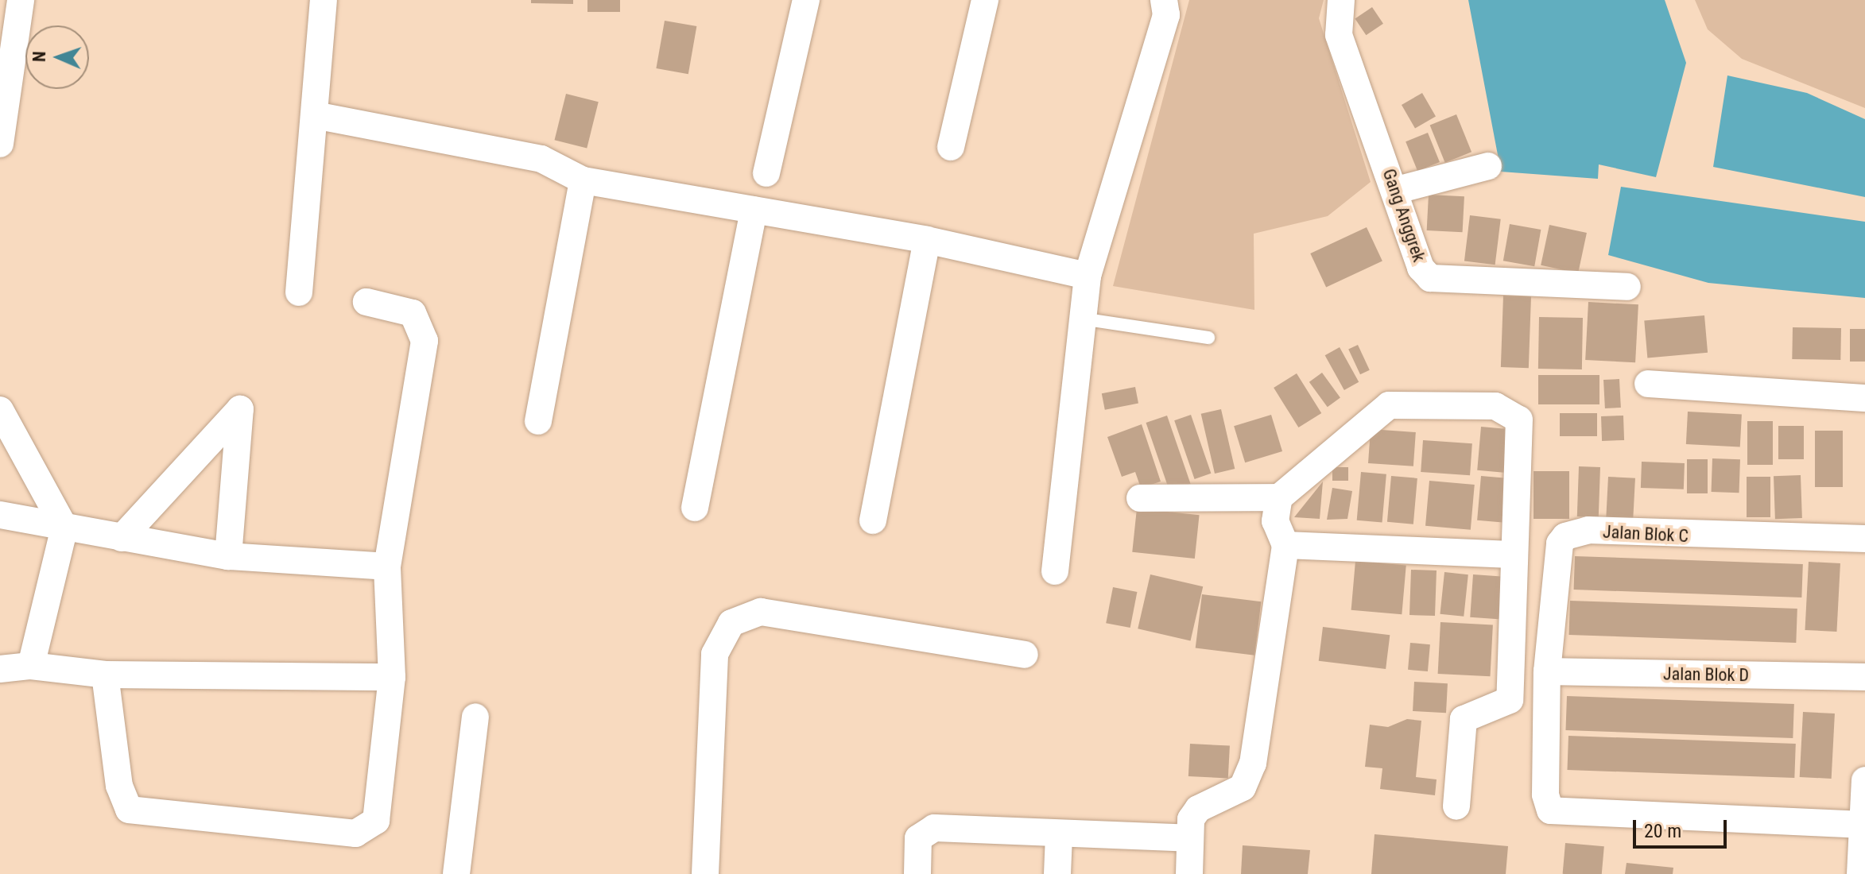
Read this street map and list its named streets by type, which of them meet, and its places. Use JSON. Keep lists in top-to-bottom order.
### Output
{
  "streets": {
    "street": ["Gang Anggrek", "Jalan Blok C", "Jalan Blok D"]
  },
  "crossings": [
    ["Jalan Blok C", "Jalan Blok D"]
  ],
  "scale_bar": "20 m",
  "north": "left"
}
